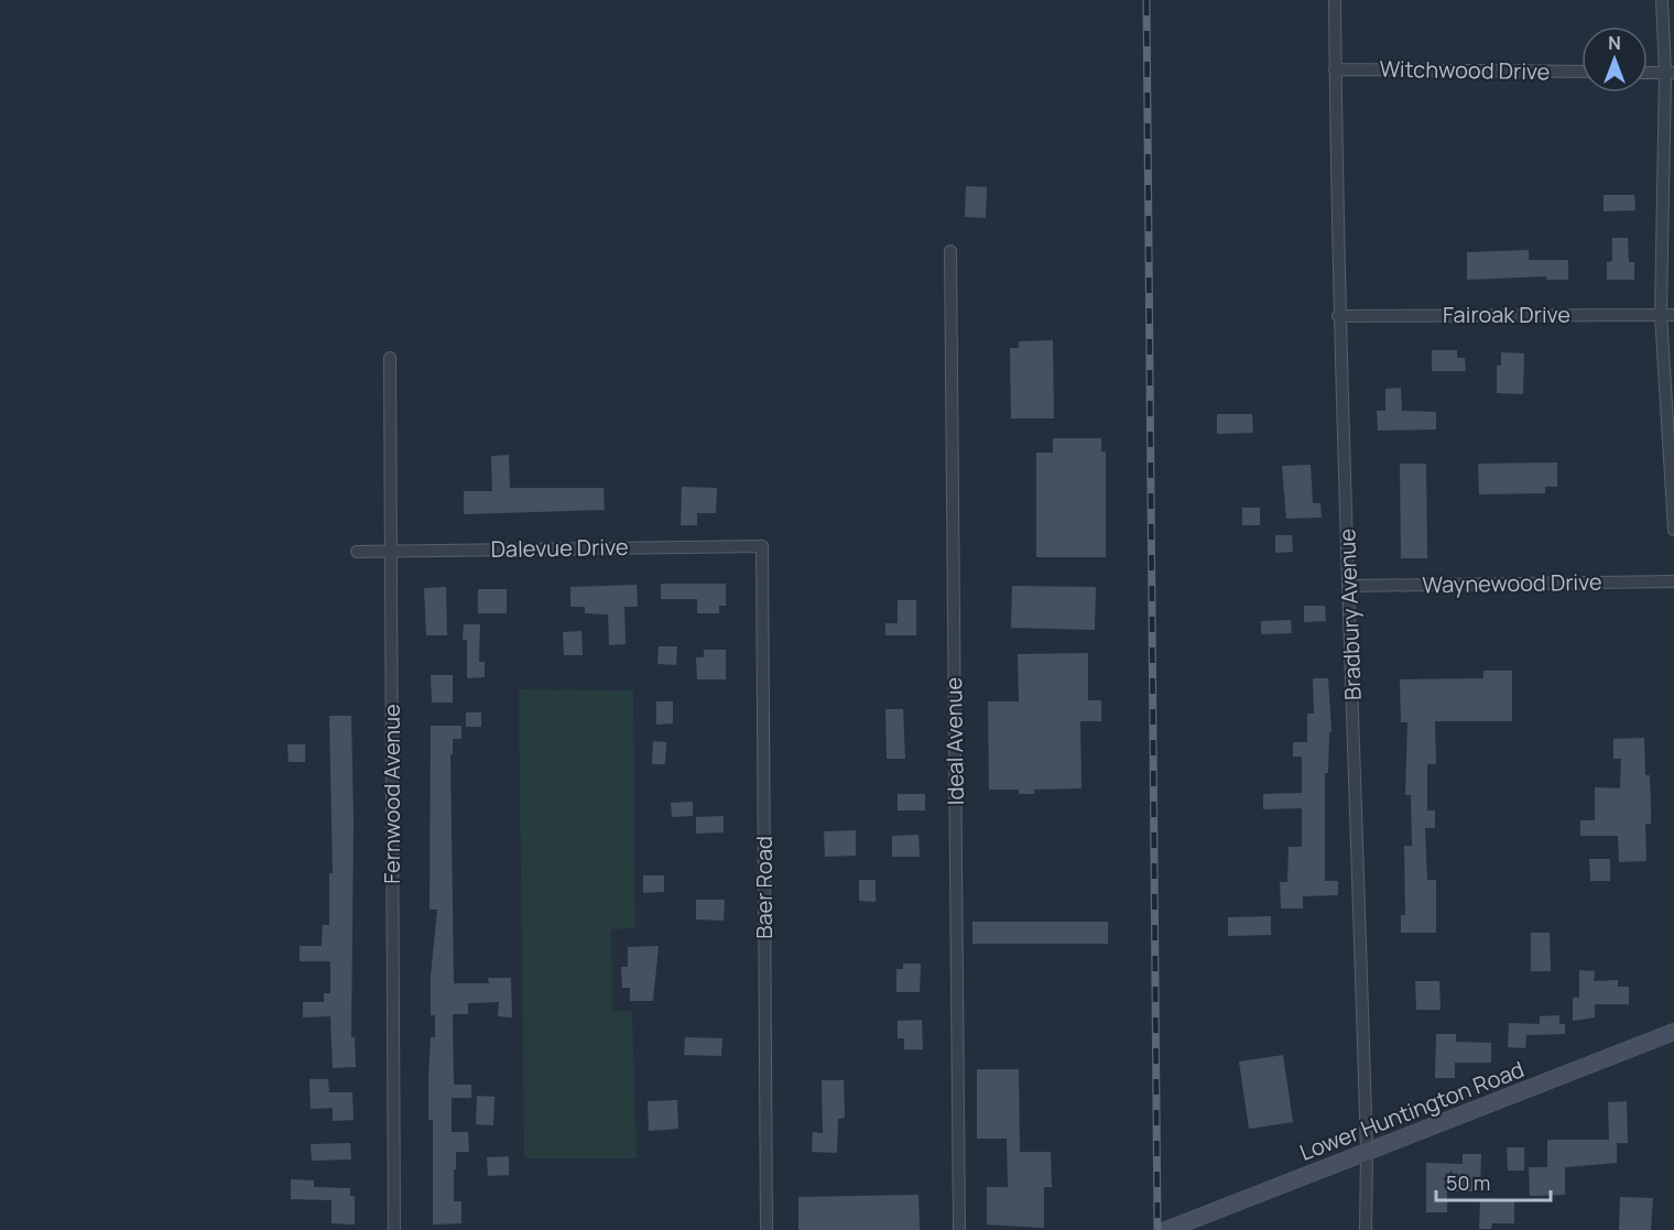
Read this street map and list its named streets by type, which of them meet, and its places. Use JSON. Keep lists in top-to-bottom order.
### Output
{
  "streets": {
    "main road": ["Lower Huntington Road"],
    "street": [
      "Witchwood Drive",
      "Fairoak Drive",
      "Dalevue Drive",
      "Waynewood Drive",
      "Bradbury Avenue",
      "Ideal Avenue",
      "Fernwood Avenue",
      "Baer Road"
    ]
  },
  "crossings": [
    ["Witchwood Drive", "Bradbury Avenue"],
    ["Fairoak Drive", "Bradbury Avenue"],
    ["Dalevue Drive", "Fernwood Avenue"],
    ["Dalevue Drive", "Baer Road"],
    ["Waynewood Drive", "Bradbury Avenue"],
    ["Bradbury Avenue", "Lower Huntington Road"]
  ],
  "scale_bar": "50 m",
  "north": "top"
}
